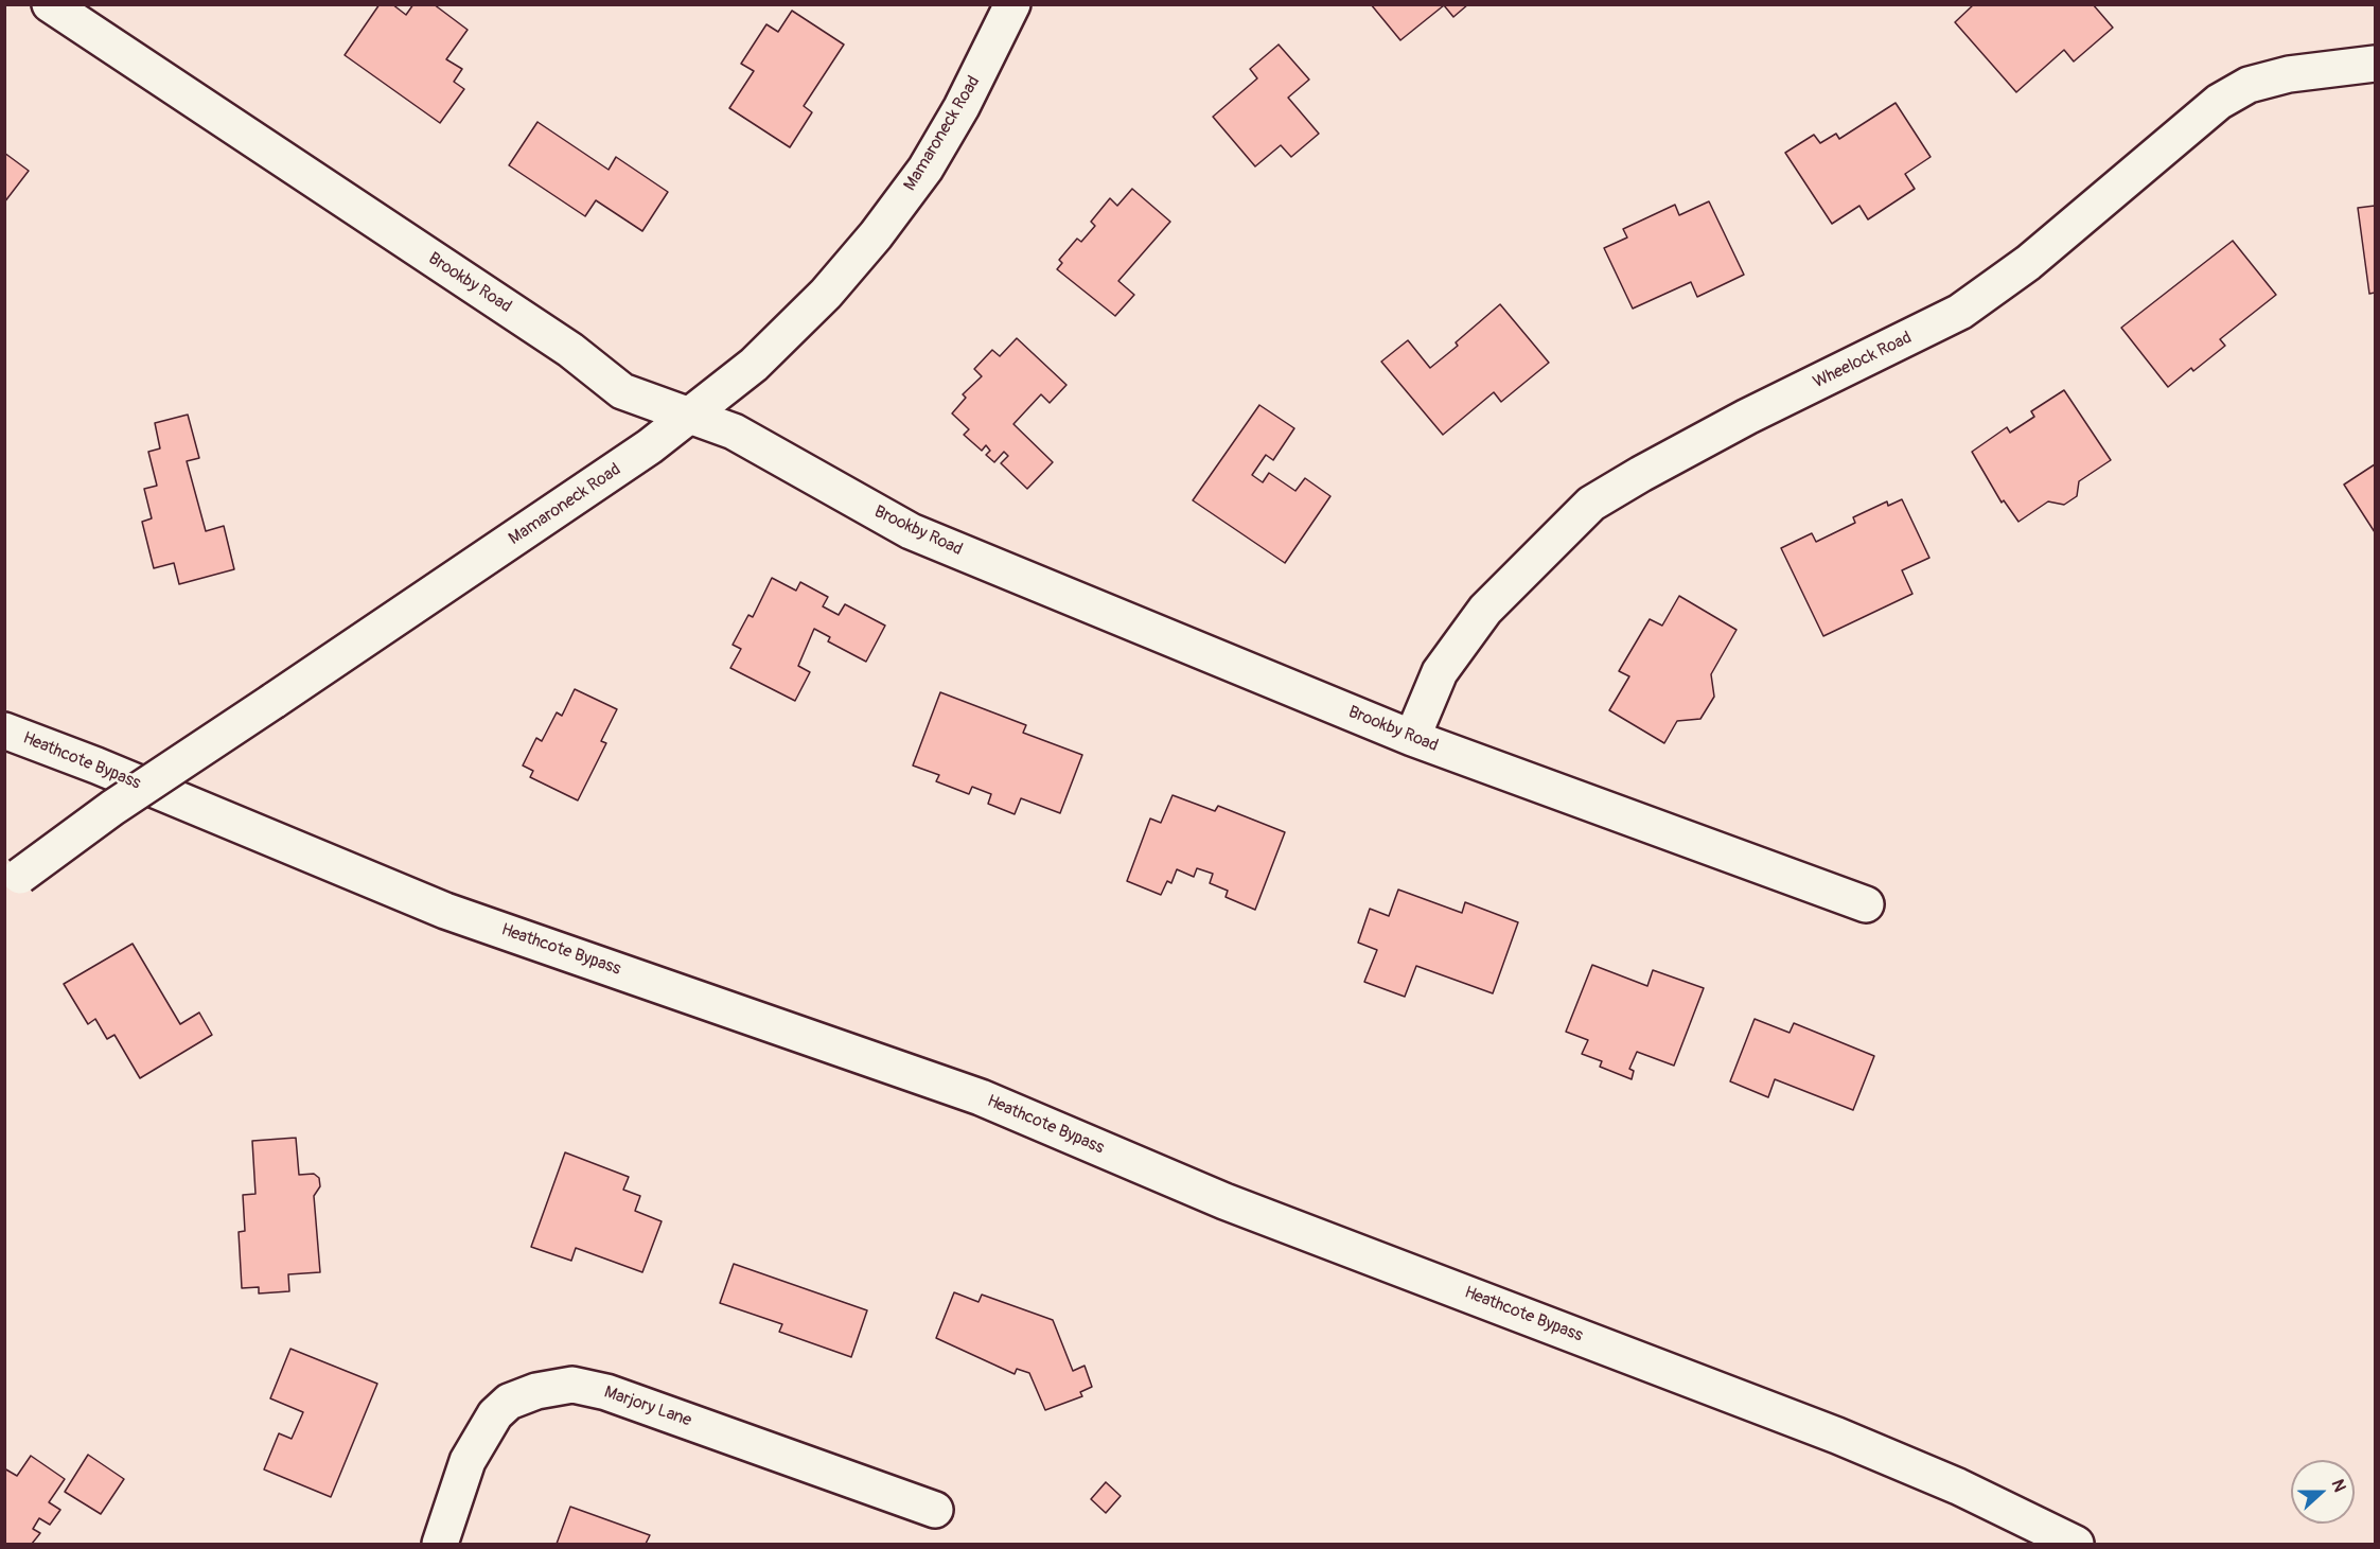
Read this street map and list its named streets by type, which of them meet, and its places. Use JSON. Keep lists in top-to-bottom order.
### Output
{
  "streets": {
    "street": [
      "Mamaroneck Road",
      "Brookby Road",
      "Wheelock Road",
      "Heathcote Bypass",
      "Marjory Lane"
    ]
  },
  "crossings": [
    ["Mamaroneck Road", "Brookby Road"],
    ["Brookby Road", "Wheelock Road"]
  ],
  "north": "right"
}
